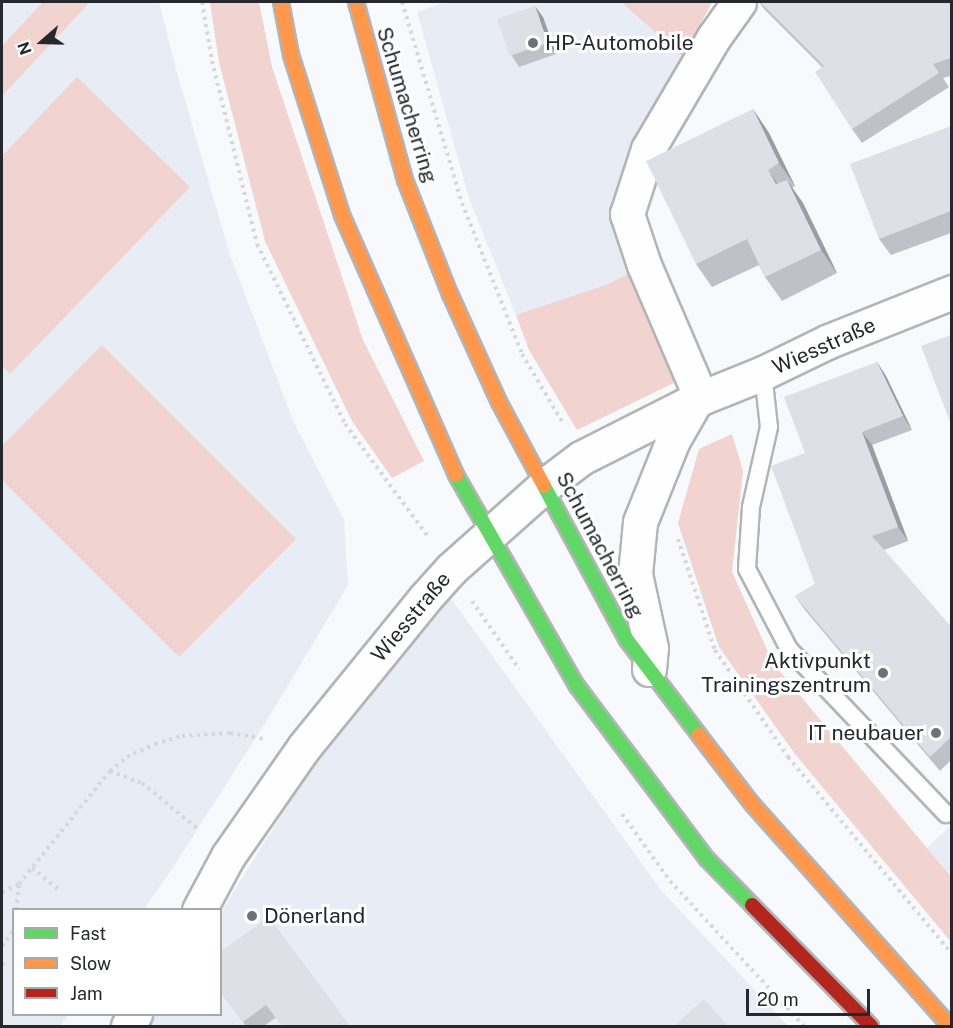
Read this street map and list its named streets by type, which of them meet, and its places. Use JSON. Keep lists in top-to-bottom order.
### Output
{
  "streets": {
    "main road": ["Schumacherring"],
    "street": ["Wiesstraße"]
  },
  "crossings": [
    ["Schumacherring", "Wiesstraße"]
  ],
  "places": [
    "HP-Automobile",
    "Aktivpunkt Trainingszentrum",
    "IT neubauer",
    "Dönerland"
  ],
  "legend": ["Fast", "Slow", "Jam"],
  "scale_bar": "20 m",
  "north": "left"
}
